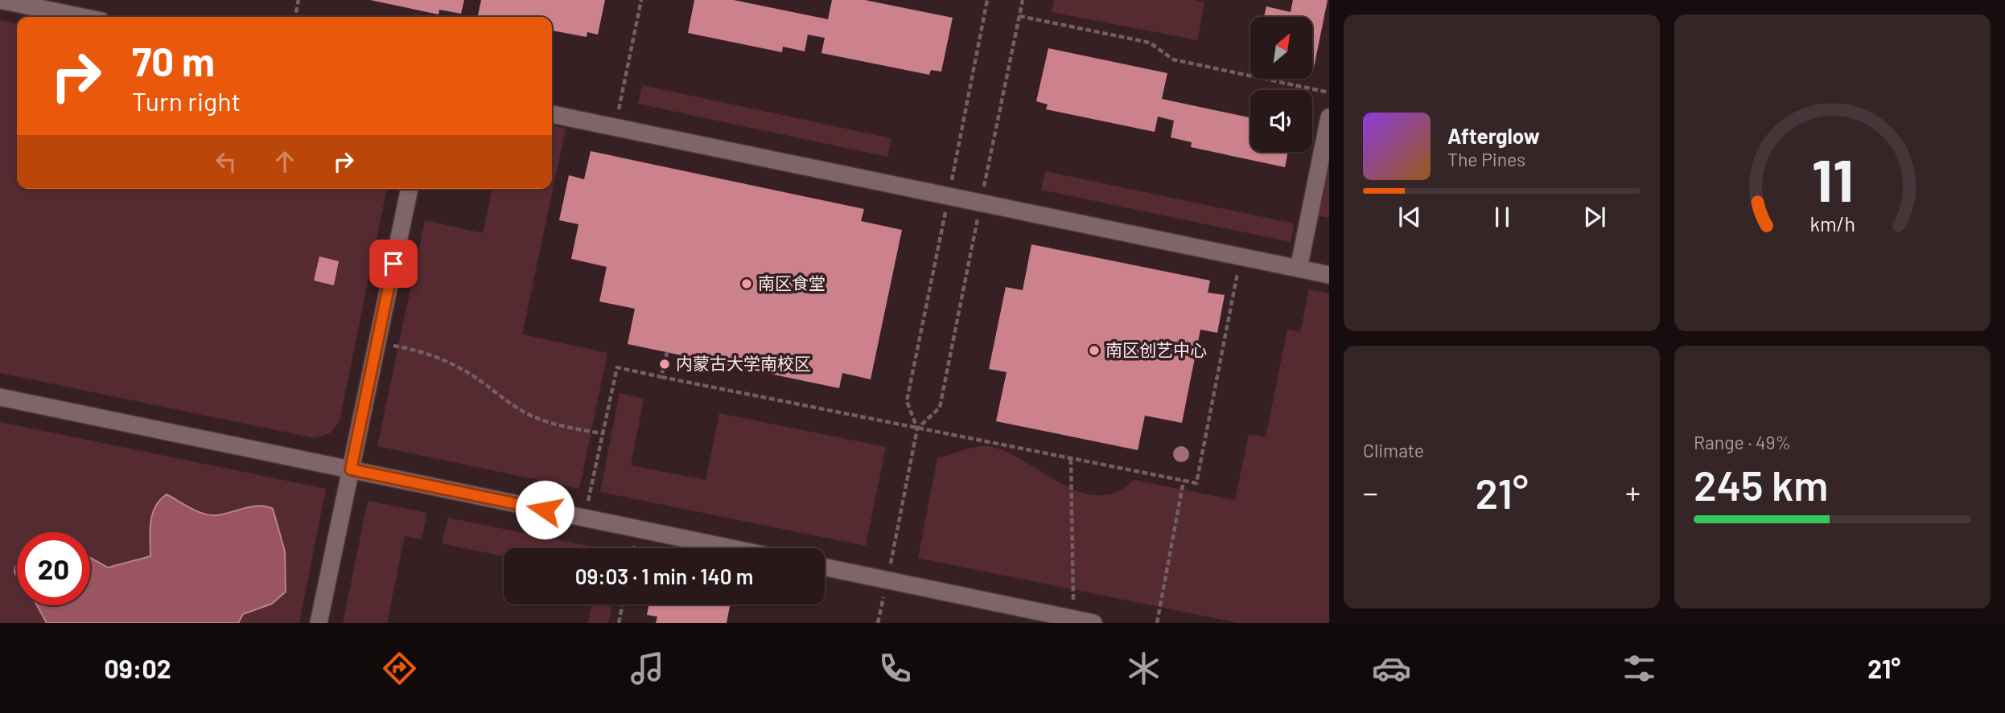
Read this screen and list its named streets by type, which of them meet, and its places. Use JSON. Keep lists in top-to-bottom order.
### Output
{
  "places": ["南区食堂", "南区创艺中心", "内蒙古大学南校区"],
  "north": "top right",
  "page": {
    "turn": ["70 m", "Turn right"],
    "song": ["Afterglow", "The Pines"],
    "tile": [
      "Climate",
      ["Range · 49%", "245 km"]
    ],
    "heat": ["−", "21°", "+"],
    "limit": "20",
    "trip": "09:03 · 1 min · 140 m",
    "tabs": ["09:02", "21°"],
    "gauge": ["11", "km/h"]
  }
}
